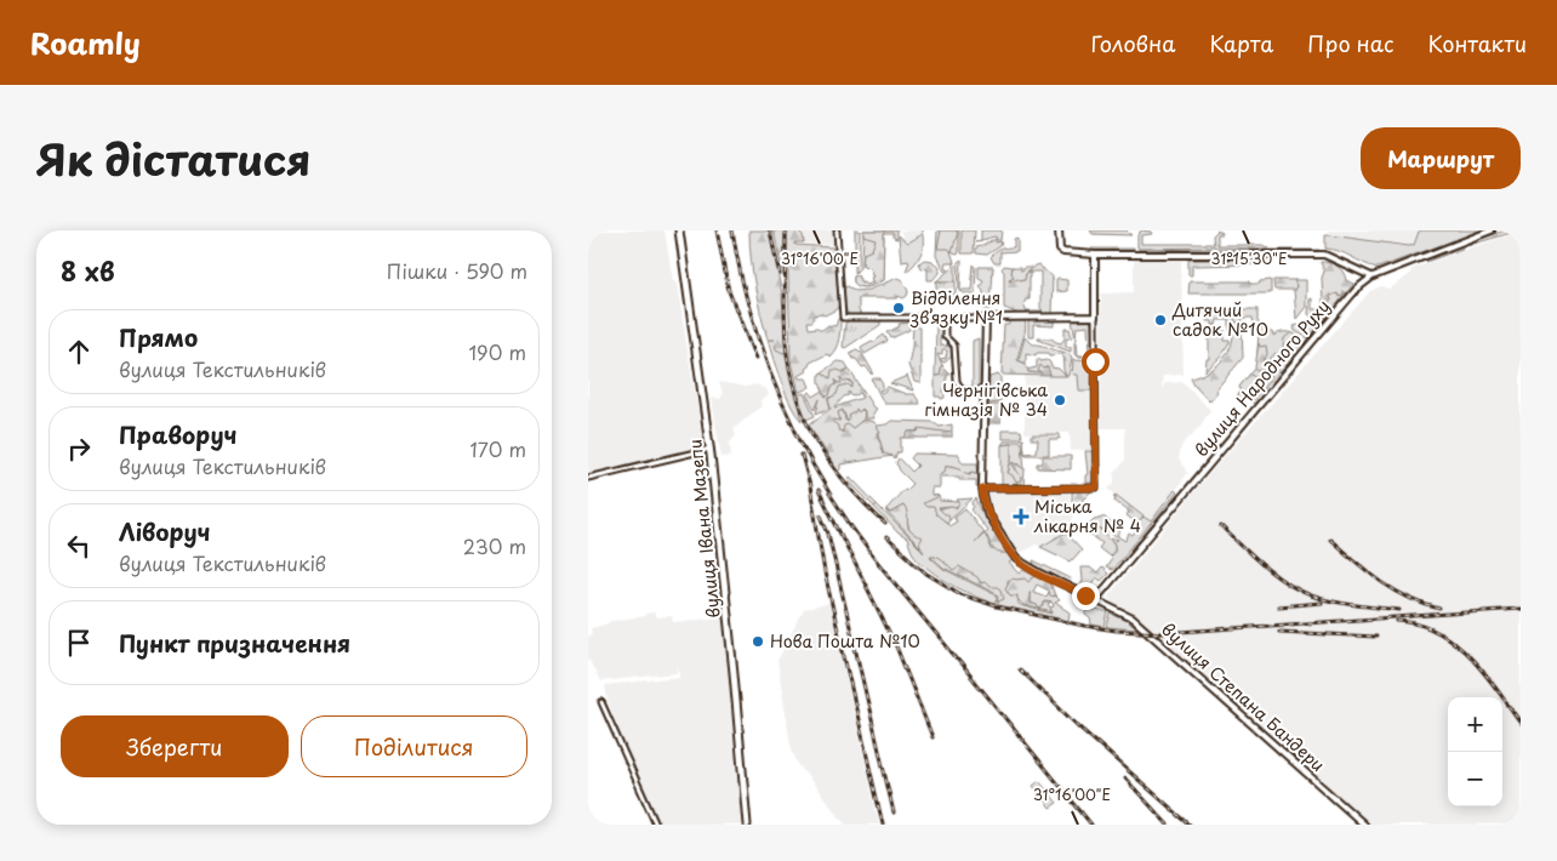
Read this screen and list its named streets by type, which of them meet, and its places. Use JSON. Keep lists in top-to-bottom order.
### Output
{
  "streets": {
    "main road": ["вулиця Івана Мазепи"],
    "street": ["вулиця Народного Руху", "вулиця Степана Бандери"]
  },
  "crossings": [
    ["вулиця Народного Руху", "вулиця Степана Бандери"]
  ],
  "places": {
    "other": [
      "Відділення зв’язку №1",
      "Дитячий садок №10",
      "Чернігівська гімназія № 34",
      "Нова Пошта №10"
    ],
    "health": ["Міська лікарня № 4"]
  },
  "page": {
    "header": "Roamly",
    "nav": [
      "Головна",
      "Карта",
      "Про нас",
      "Контакти"
    ],
    "title": "Як дістатися",
    "buttons": [
      "Маршрут",
      ["Зберегти", "Поділитися"]
    ],
    "heading": ["8 хв", "Пішки · 590 m"],
    "list": [
      ["Прямо", "вулиця Текстильників", "190 m"],
      ["Праворуч", "вулиця Текстильників", "170 m"],
      ["Ліворуч", "вулиця Текстильників", "230 m"],
      "Пункт призначення"
    ],
    "map_buttons": ["+", "−"]
  },
  "coordinates": ["31°16'00\"E", "31°15'30\"E"]
}
